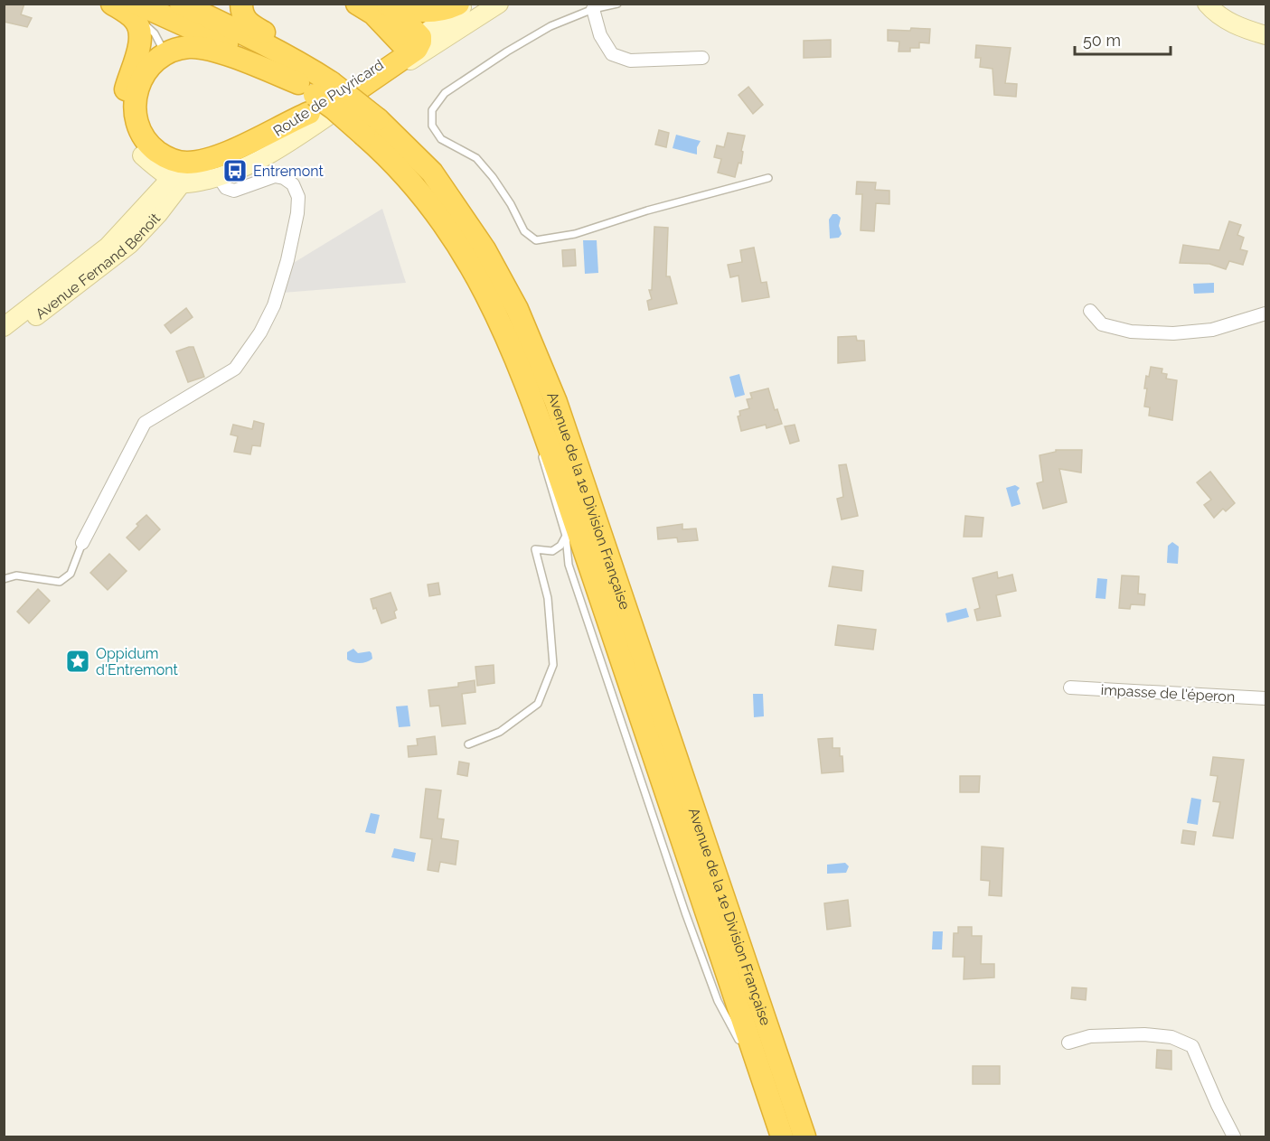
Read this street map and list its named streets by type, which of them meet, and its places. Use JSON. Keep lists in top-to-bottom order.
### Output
{
  "streets": {
    "highway": ["Avenue de la 1e Division Française"],
    "main road": ["Route de Puyricard", "Avenue Fernand Benoit"],
    "street": ["impasse de l'éperon"]
  },
  "crossings": [
    ["Route de Puyricard", "Avenue Fernand Benoit"]
  ],
  "places": {
    "bus stop": ["Entremont"],
    "place": ["Oppidum d'Entremont"]
  },
  "scale_bar": "50 m"
}
